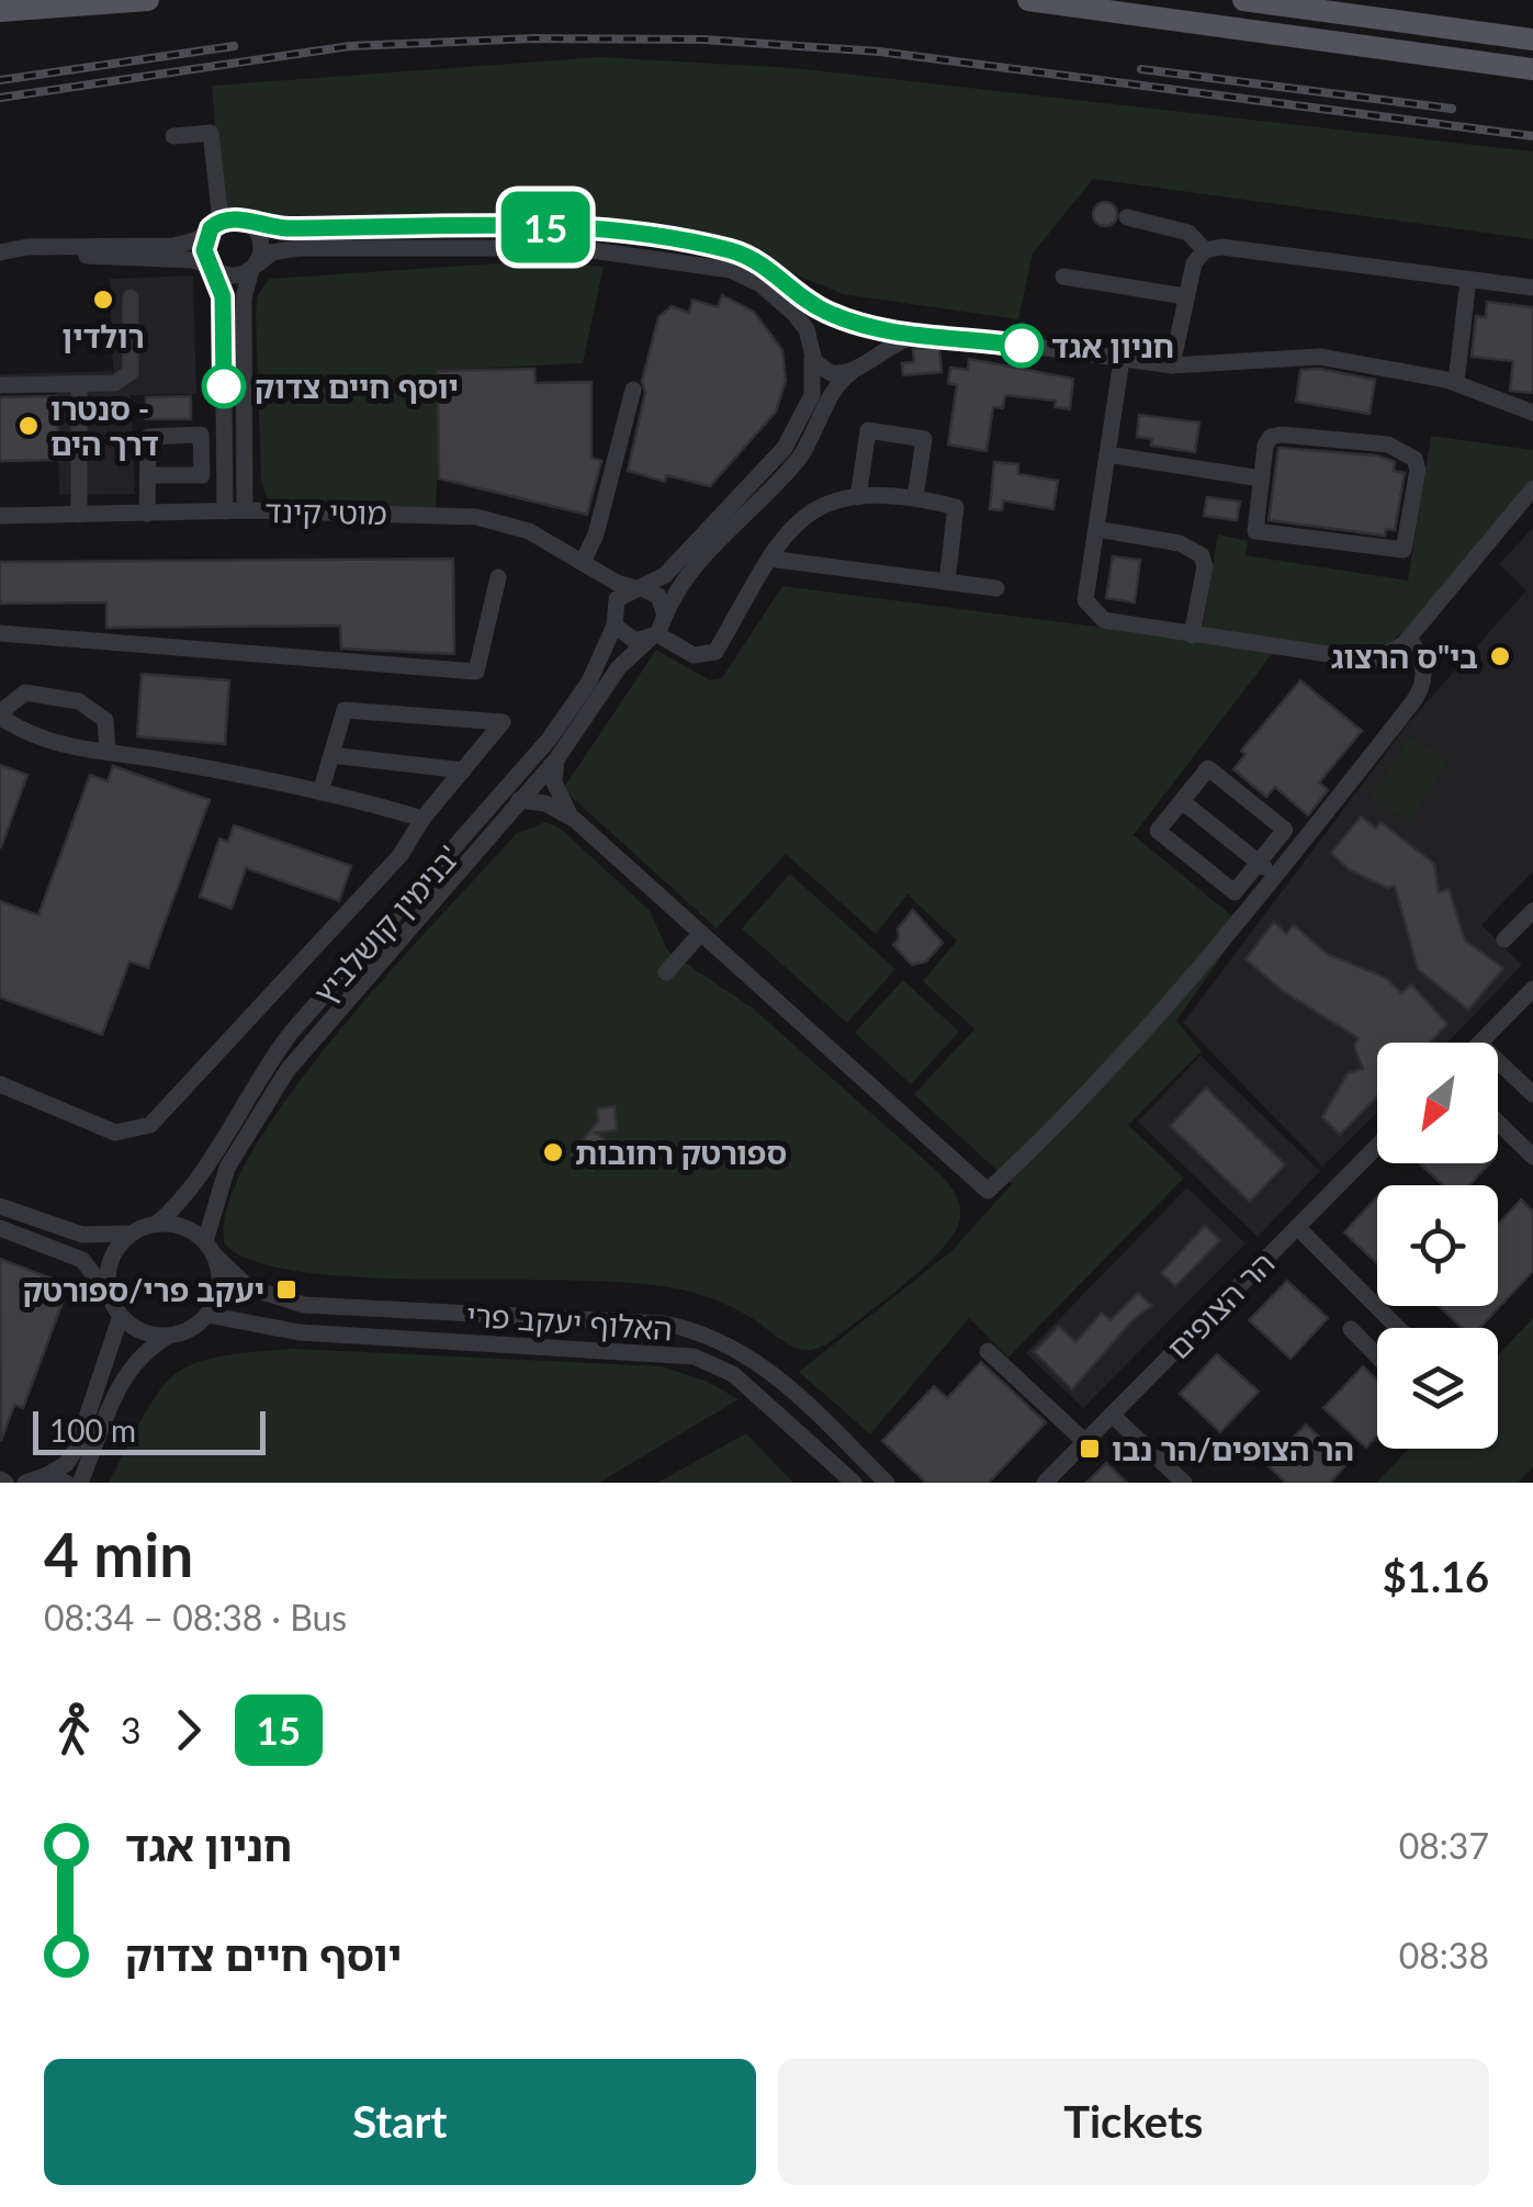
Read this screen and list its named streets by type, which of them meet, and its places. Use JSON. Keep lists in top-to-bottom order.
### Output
{
  "streets": {
    "street": [
      "מוטי קינד",
      "בנימין קושלביץ'",
      "הר הצופים",
      "האלוף יעקב פרי"
    ]
  },
  "crossings": [
    ["מוטי קינד", "בנימין קושלביץ'"],
    ["בנימין קושלביץ'", "האלוף יעקב פרי"]
  ],
  "places": {
    "other": [
      "רולדין",
      "חניון אגד",
      "יוסף חיים צדוק",
      "סנטרו - דרך הים",
      "בי\"ס הרצוג",
      "ספורטק רחובות"
    ],
    "transit": ["יעקב פרי/ספורטק", "הר הצופים/הר נבו"]
  },
  "lines": ["bus line 15"],
  "scale_bar": "100 m",
  "north": "bottom left",
  "page": {
    "on_map": "15",
    "scale": "100 m",
    "heading": ["4 min", "08:34 – 08:38 · Bus", "$1.16"],
    "legs": ["3", "15"],
    "list": [
      {
        "name": "חניון אגד",
        "value": "08:37"
      },
      {
        "name": "יוסף חיים צדוק",
        "value": "08:38"
      }
    ],
    "buttons": ["Start", "Tickets"]
  }
}
